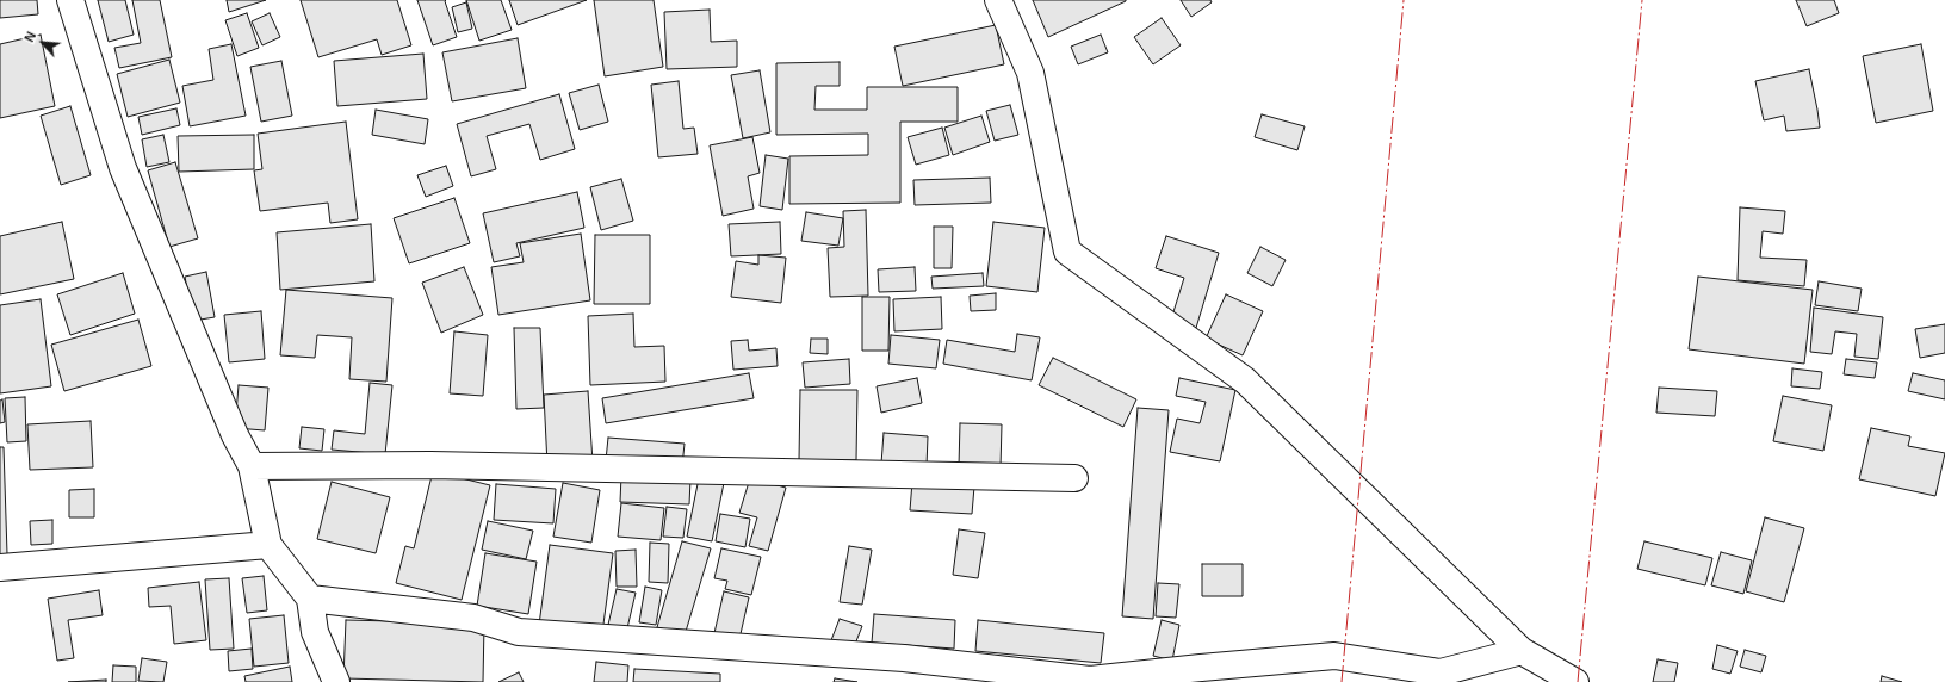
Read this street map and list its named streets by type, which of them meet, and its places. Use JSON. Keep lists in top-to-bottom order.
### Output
{
  "north": "top left"
}
